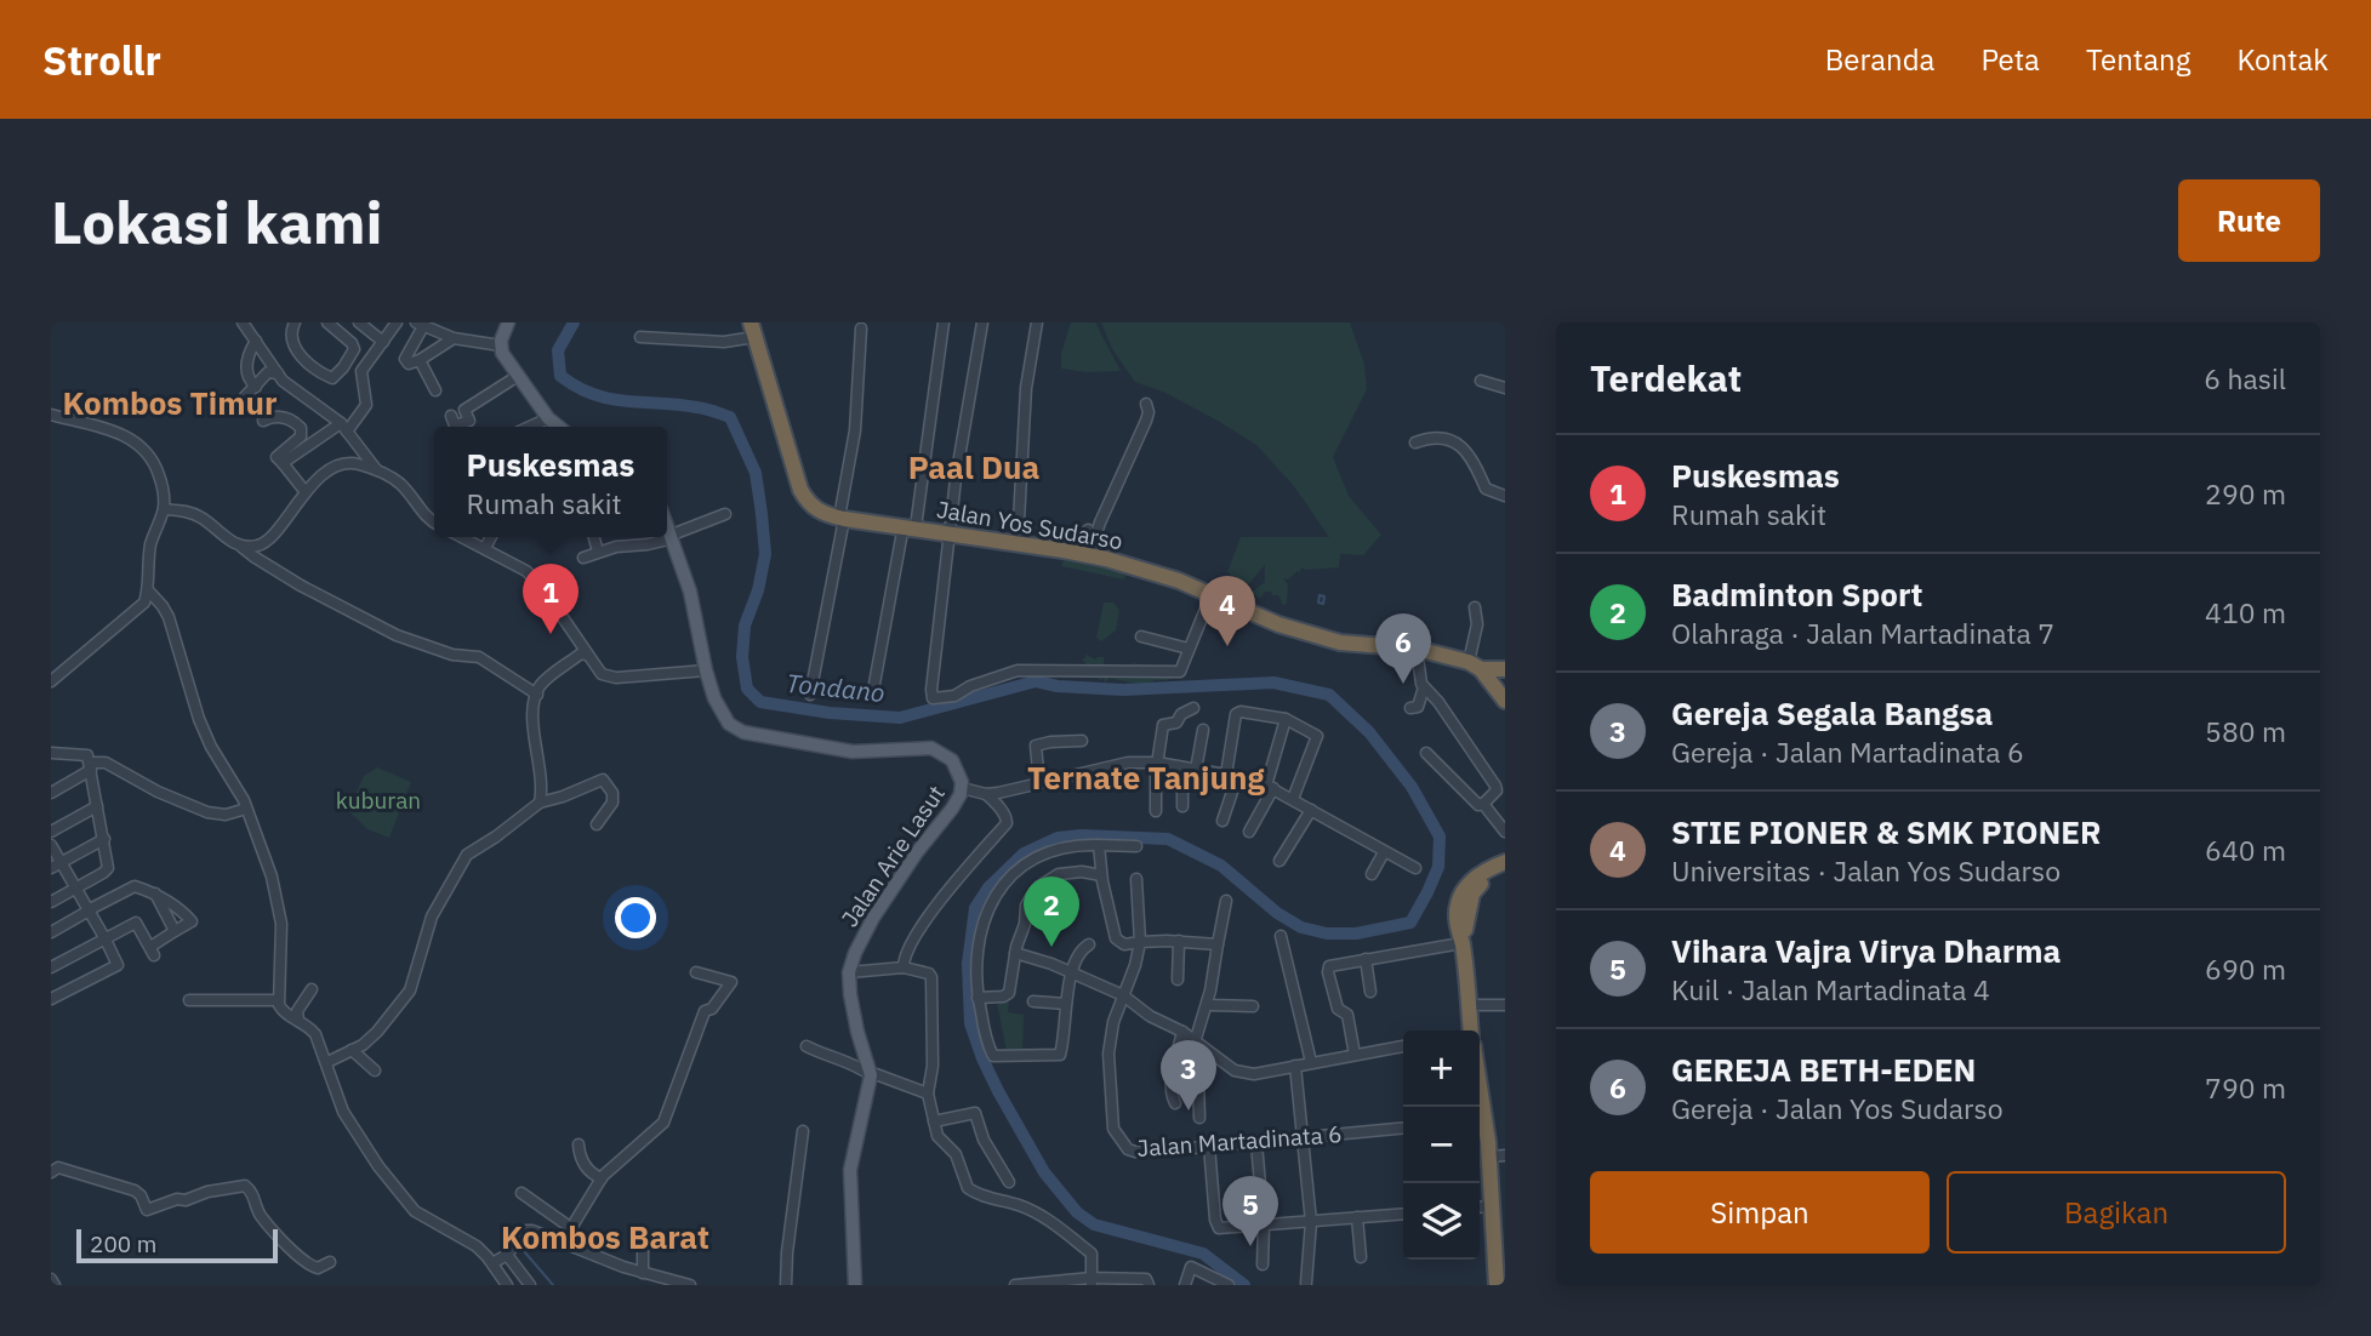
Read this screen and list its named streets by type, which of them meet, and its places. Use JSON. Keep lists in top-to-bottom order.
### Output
{
  "streets": {
    "highway": ["Jalan Yos Sudarso"],
    "main road": ["Jalan Arie Lasut"],
    "street": ["Jalan Martadinata 6"]
  },
  "districts": [
    "Kombos Timur",
    "Paal Dua",
    "Ternate Tanjung",
    "Kombos Barat"
  ],
  "water": ["Tondano"],
  "parks": ["kuburan"],
  "scale_bar": "200 m",
  "page": {
    "header": "Strollr",
    "nav": [
      "Beranda",
      "Peta",
      "Tentang",
      "Kontak"
    ],
    "buttons": [
      "Rute",
      ["Simpan", "Bagikan"]
    ],
    "title": "Lokasi kami",
    "heading": ["Terdekat", "6 hasil"],
    "popup": ["Puskesmas", "Rumah sakit"],
    "list": [
      {
        "mark": "1",
        "name": "Puskesmas",
        "note": "Rumah sakit",
        "value": "290 m"
      },
      {
        "mark": "2",
        "name": "Badminton Sport",
        "note": "Olahraga · Jalan Martadinata 7",
        "value": "410 m"
      },
      {
        "mark": "3",
        "name": "Gereja Segala Bangsa",
        "note": "Gereja · Jalan Martadinata 6",
        "value": "580 m"
      },
      {
        "mark": "4",
        "name": "STIE PIONER & SMK PIONER",
        "note": "Universitas · Jalan Yos Sudarso",
        "value": "640 m"
      },
      {
        "mark": "5",
        "name": "Vihara Vajra Virya Dharma",
        "note": "Kuil · Jalan Martadinata 4",
        "value": "690 m"
      },
      {
        "mark": "6",
        "name": "GEREJA BETH-EDEN",
        "note": "Gereja · Jalan Yos Sudarso",
        "value": "790 m"
      }
    ],
    "pins": [
      "1",
      "4",
      "6",
      "2",
      "3",
      "5"
    ],
    "map_buttons": ["+", "−"],
    "scale": "200 m"
  }
}
